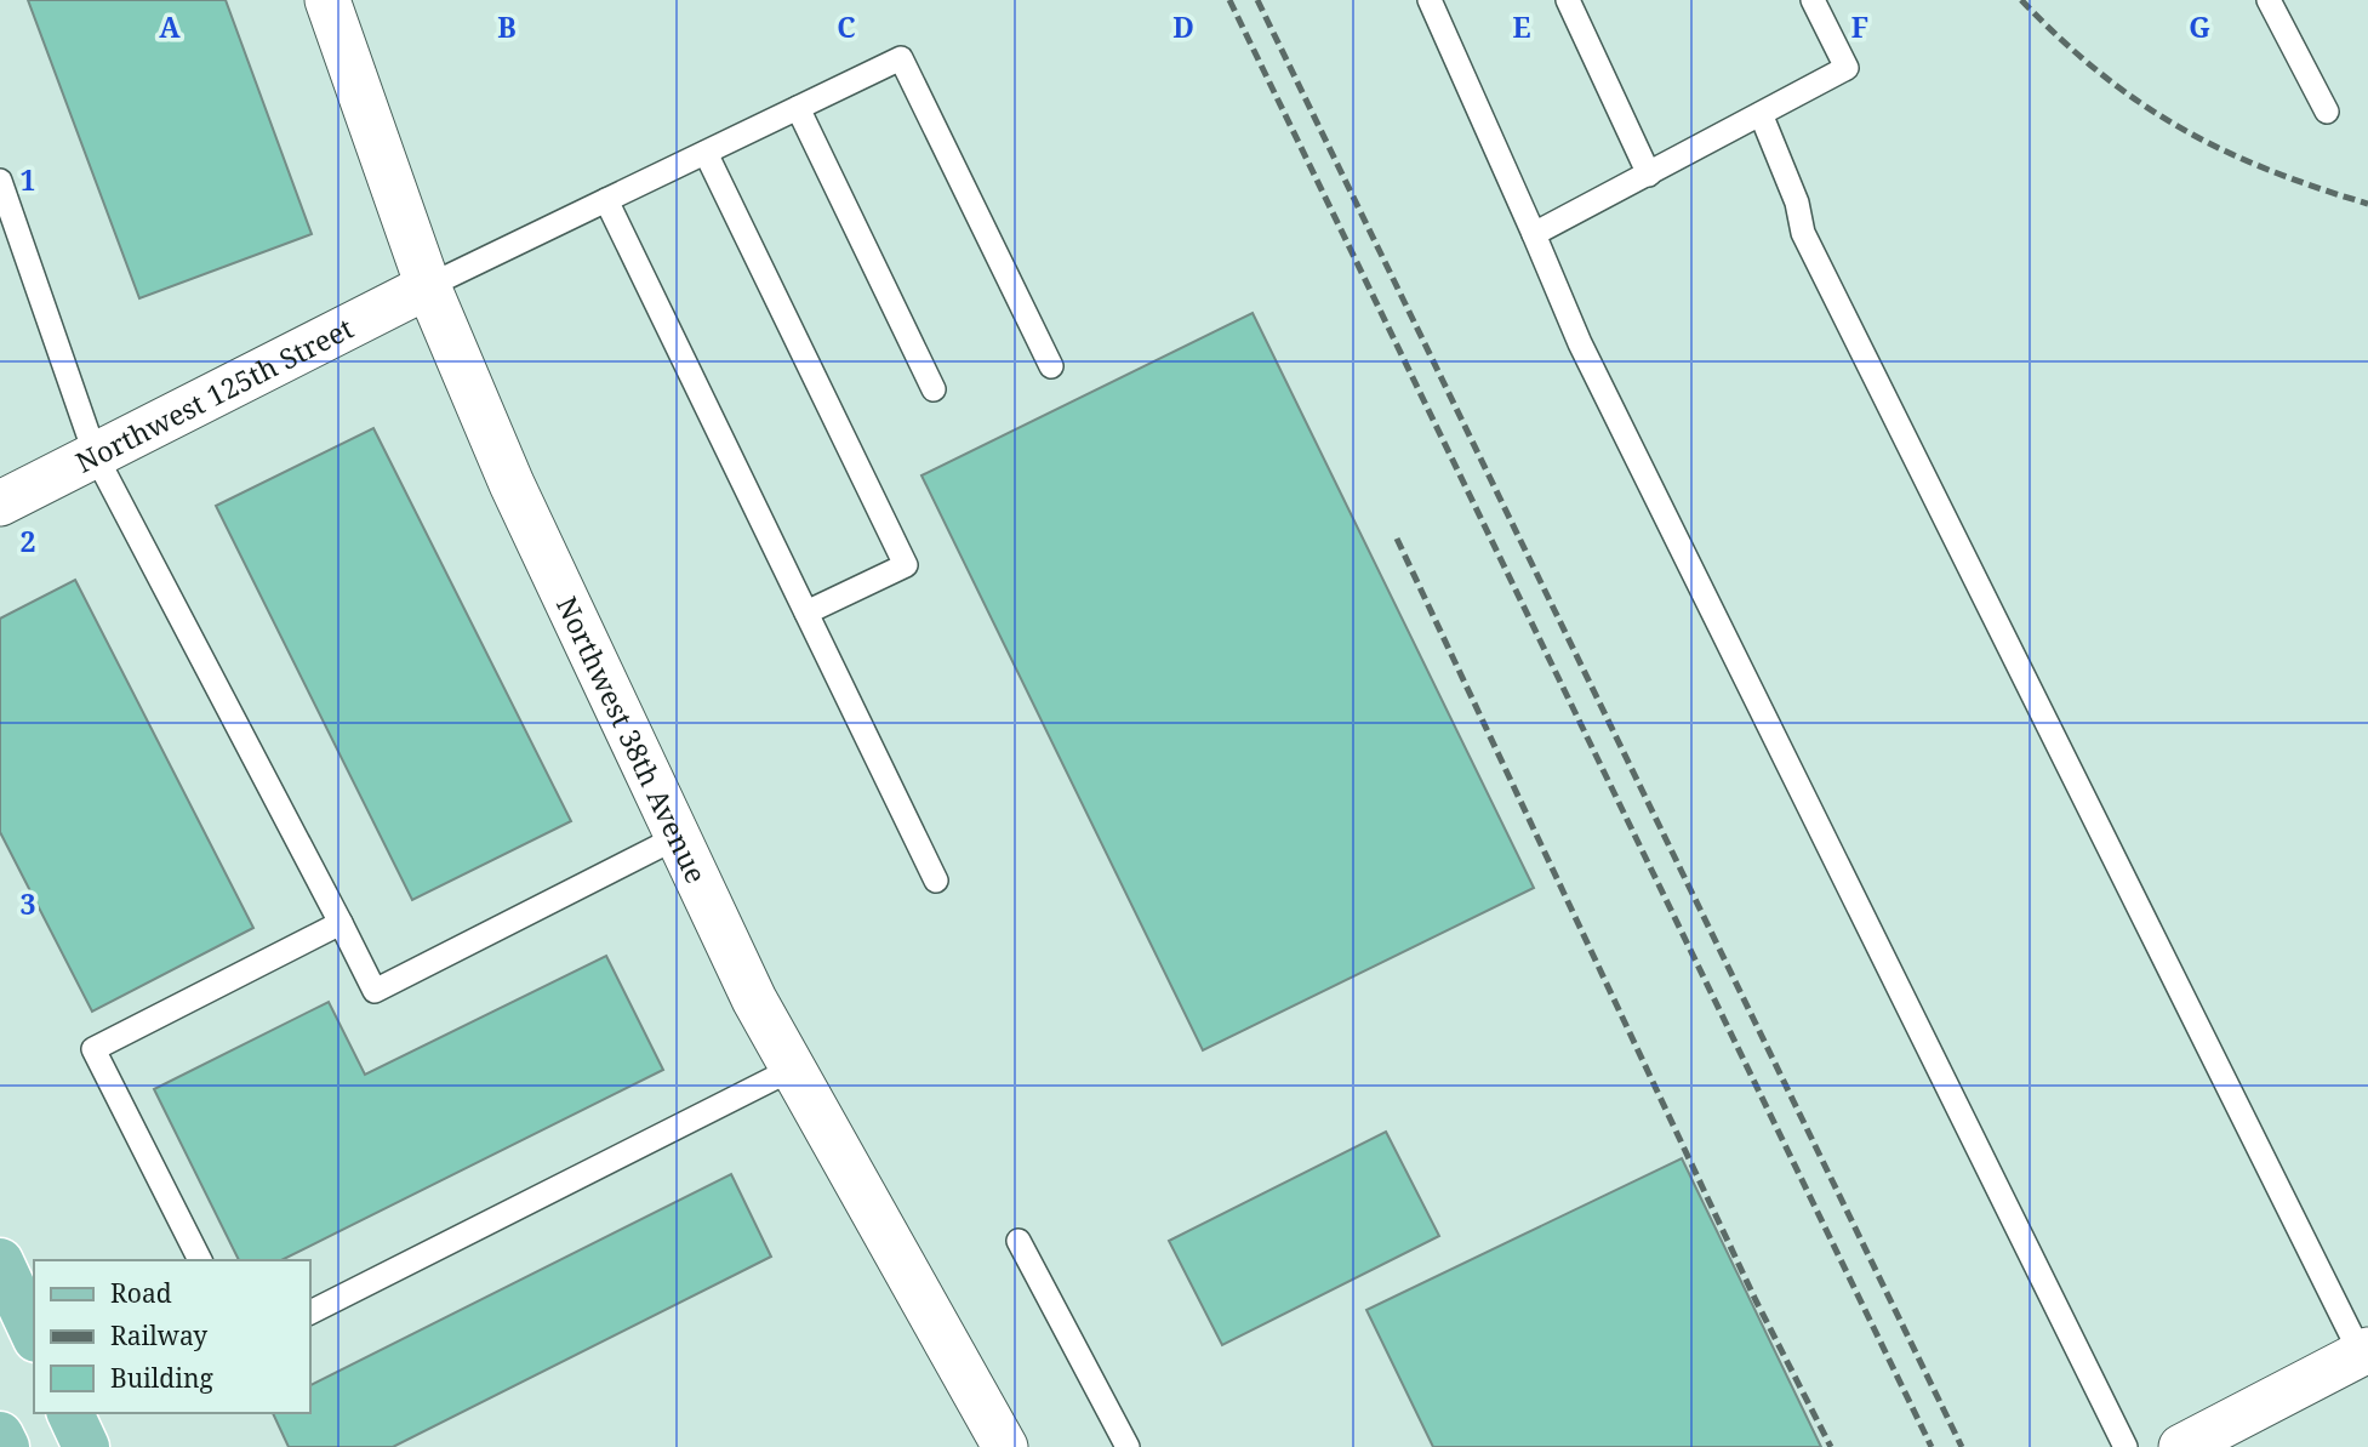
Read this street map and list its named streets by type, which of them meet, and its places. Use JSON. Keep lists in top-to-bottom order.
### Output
{
  "streets": {
    "street": ["Northwest 125th Street", "Northwest 38th Avenue"]
  },
  "crossings": [
    ["Northwest 125th Street", "Northwest 38th Avenue"]
  ],
  "legend": ["Road", "Railway", "Building"],
  "grid": {
    "columns": [
      "A",
      "B",
      "C",
      "D",
      "E",
      "F",
      "G"
    ],
    "rows": ["1", "2", "3"]
  }
}
